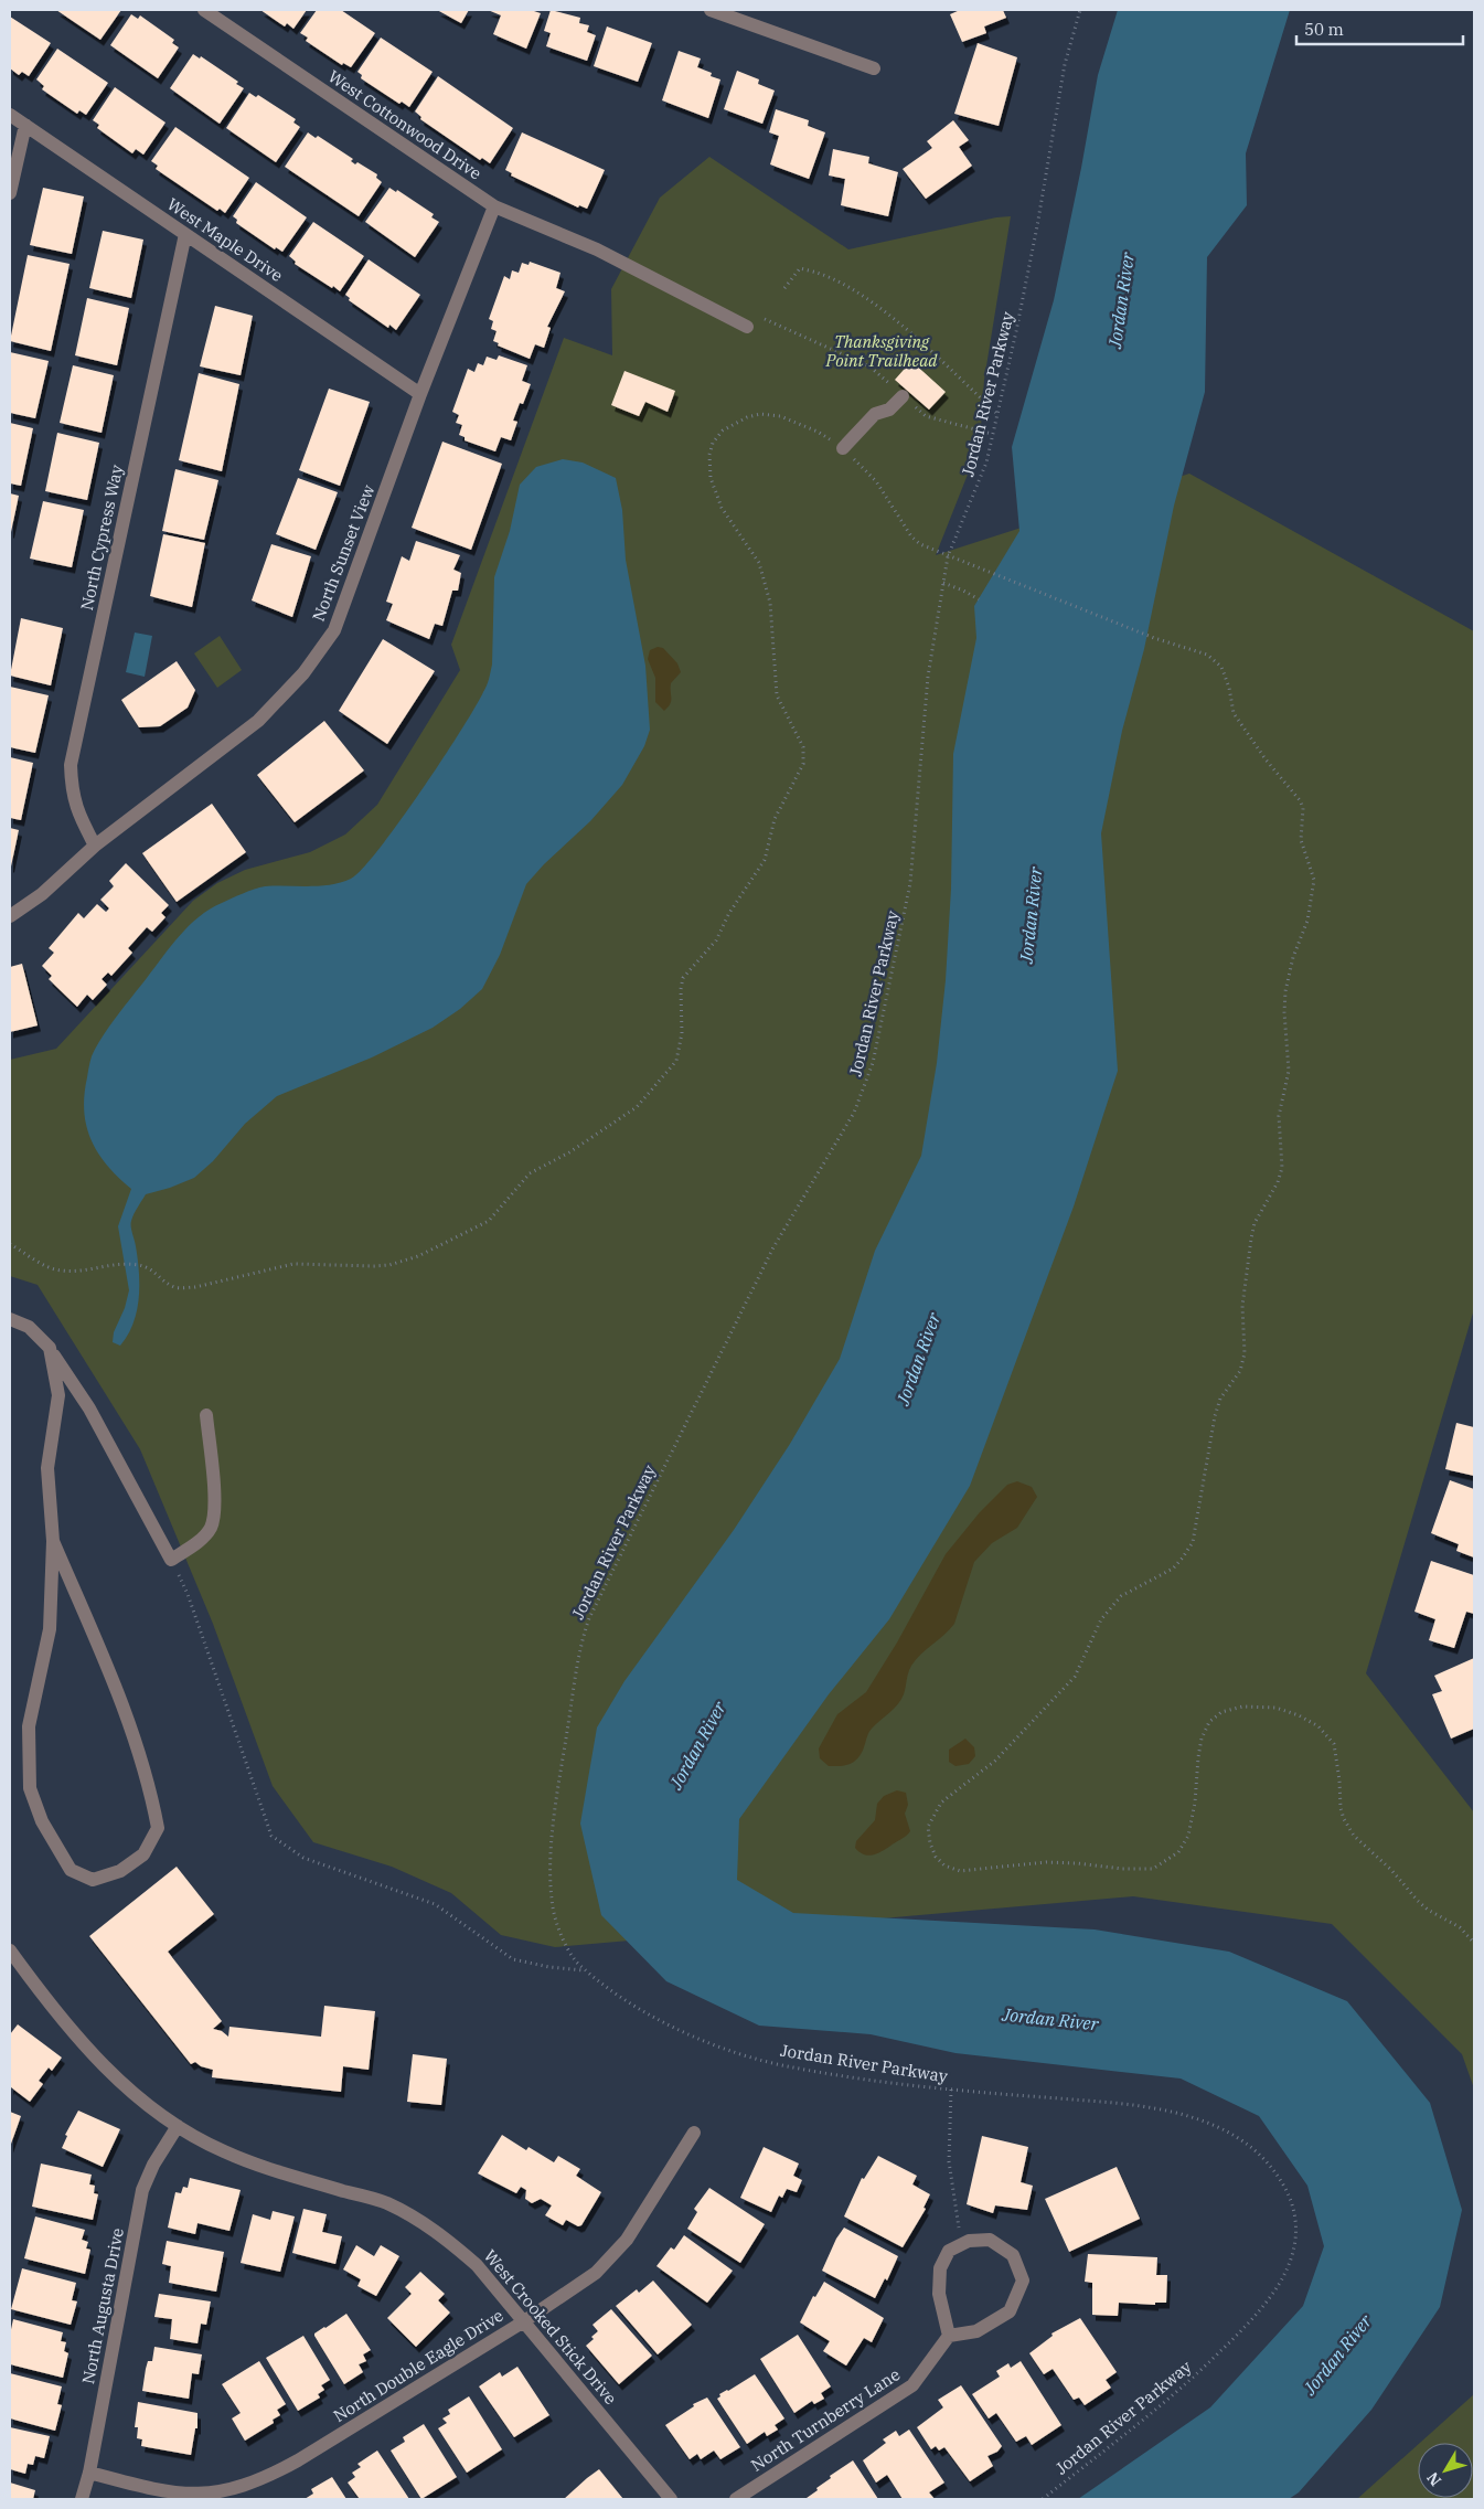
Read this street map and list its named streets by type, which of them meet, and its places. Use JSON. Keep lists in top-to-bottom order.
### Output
{
  "streets": {
    "street": [
      "West Cottonwood Drive",
      "West Maple Drive",
      "North Cypress Way",
      "North Sunset View",
      "North Augusta Drive",
      "West Crooked Stick Drive",
      "North Double Eagle Drive",
      "North Turnberry Lane"
    ],
    "path": ["Jordan River Parkway"]
  },
  "crossings": [
    ["West Cottonwood Drive", "North Sunset View"],
    ["West Maple Drive", "North Cypress Way"],
    ["West Maple Drive", "North Sunset View"],
    ["North Cypress Way", "North Sunset View"],
    ["North Augusta Drive", "West Crooked Stick Drive"],
    ["North Augusta Drive", "North Double Eagle Drive"],
    ["West Crooked Stick Drive", "North Double Eagle Drive"]
  ],
  "water": ["Jordan River"],
  "parks": ["Thanksgiving Point Trailhead"],
  "scale_bar": "50 m",
  "north": "bottom left"
}
